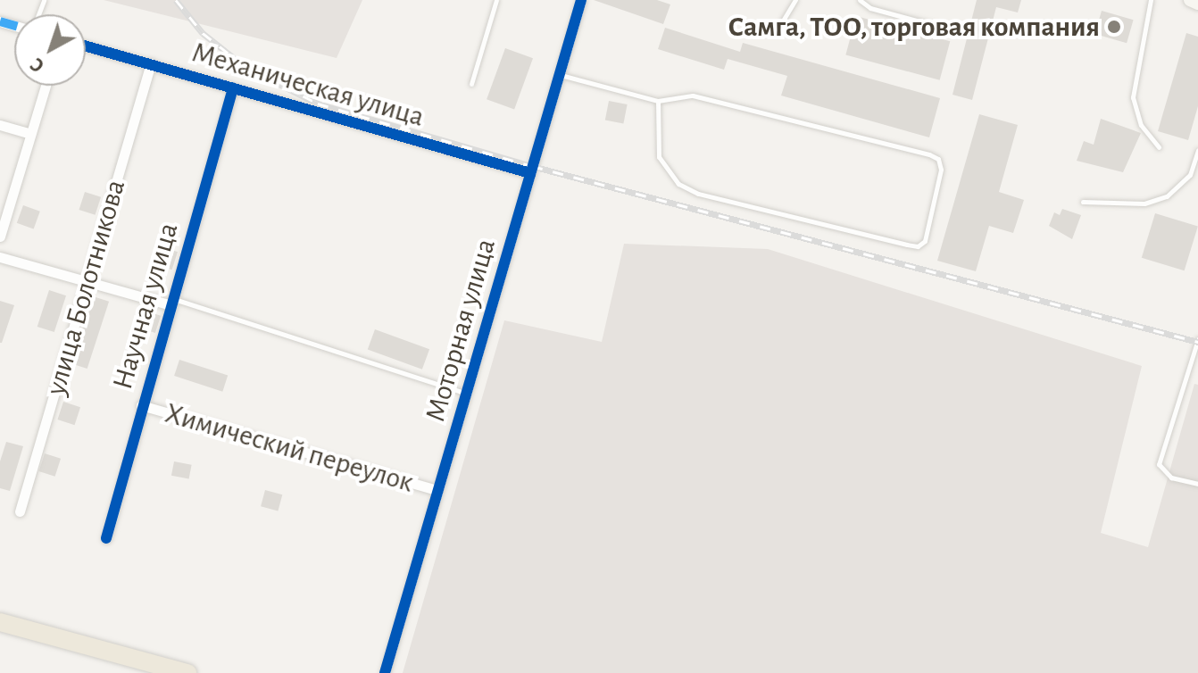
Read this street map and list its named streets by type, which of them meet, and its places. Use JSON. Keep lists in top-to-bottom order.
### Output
{
  "streets": {
    "street": [
      "Механическая улица",
      "улица Болотникова",
      "Научная улица",
      "Моторная улица",
      "Химический переулок"
    ]
  },
  "crossings": [
    ["Механическая улица", "улица Болотникова"],
    ["Механическая улица", "Научная улица"],
    ["Механическая улица", "Моторная улица"],
    ["Научная улица", "Химический переулок"],
    ["Моторная улица", "Химический переулок"]
  ],
  "places": ["Самга, ТОО, торговая компания"],
  "north": "bottom left"
}
